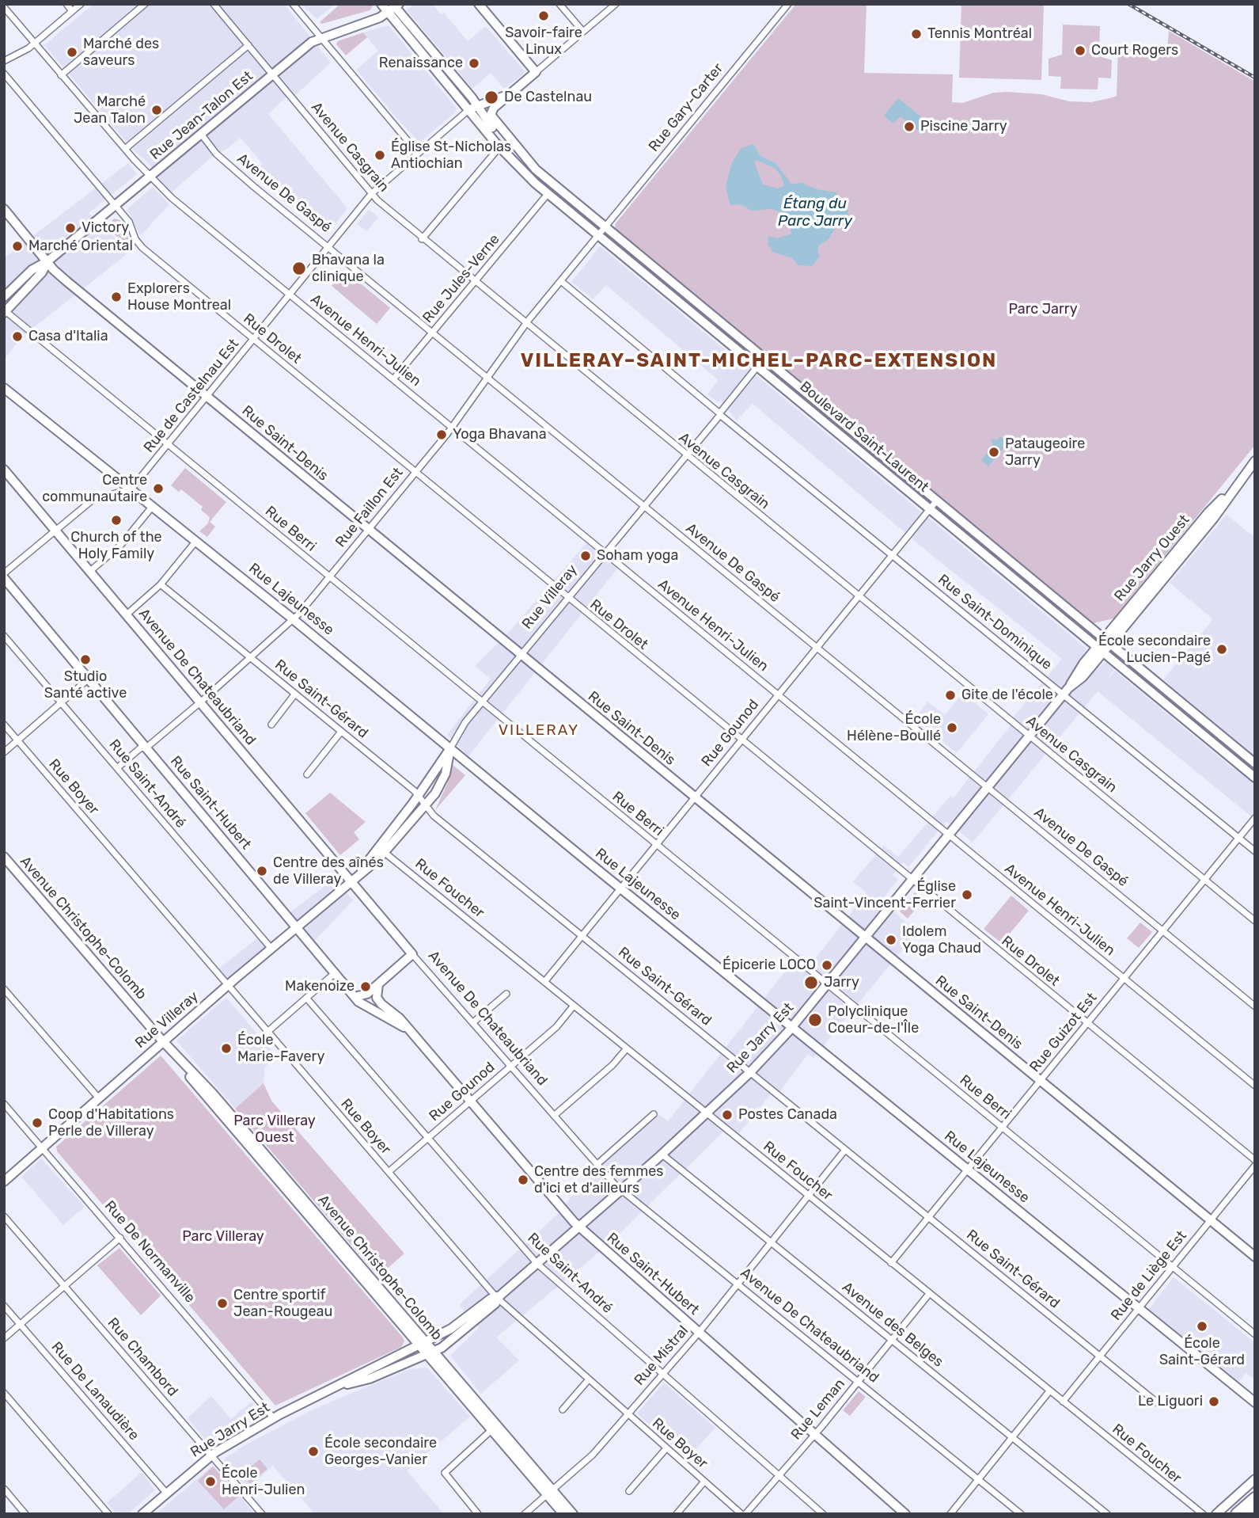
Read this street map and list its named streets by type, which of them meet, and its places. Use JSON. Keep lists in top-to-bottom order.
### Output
{
  "streets": {
    "main road": [
      "Rue Jean-Talon Est",
      "Boulevard Saint-Laurent",
      "Rue Saint-Denis",
      "Rue Jarry Ouest",
      "Rue Villeray",
      "Rue Lajeunesse",
      "Avenue De Chateaubriand",
      "Rue Saint-Hubert",
      "Avenue Christophe-Colomb",
      "Rue Jarry Est"
    ],
    "street": [
      "Rue Gary-Carter",
      "Avenue Casgrain",
      "Avenue De Gaspé",
      "Rue Jules-Verne",
      "Rue Drolet",
      "Avenue Henri-Julien",
      "Rue de Castelnau Est",
      "Rue Faillon Est",
      "Rue Berri",
      "Rue Saint-Dominique",
      "Rue Saint-Gérard",
      "Rue Gounod",
      "Rue Saint-André",
      "Rue Boyer",
      "Rue Foucher",
      "Rue Guizot Est",
      "Rue De Normanville",
      "Rue de Liège Est",
      "Avenue des Belges",
      "Rue Mistral",
      "Rue Chambord",
      "Rue De Lanaudière",
      "Rue Leman"
    ]
  },
  "crossings": [
    ["Rue Gary-Carter", "Boulevard Saint-Laurent"],
    ["Rue Gary-Carter", "Rue Faillon Est"],
    ["Rue Jean-Talon Est", "Avenue Casgrain"],
    ["Rue Jean-Talon Est", "Avenue De Gaspé"],
    ["Rue Jean-Talon Est", "Rue Drolet"],
    ["Rue Jean-Talon Est", "Avenue Henri-Julien"],
    ["Rue Jean-Talon Est", "Boulevard Saint-Laurent"],
    ["Rue Jean-Talon Est", "Rue Saint-Denis"],
    ["Rue Jean-Talon Est", "Rue Berri"],
    ["Avenue Casgrain", "Rue Jules-Verne"],
    ["Avenue Casgrain", "Rue de Castelnau Est"],
    ["Avenue Casgrain", "Rue Faillon Est"],
    ["Avenue Casgrain", "Rue Villeray"],
    ["Avenue Casgrain", "Rue Gounod"],
    ["Avenue Casgrain", "Rue Guizot Est"],
    ["Avenue Casgrain", "Rue Jarry Est"],
    ["Avenue De Gaspé", "Rue Jules-Verne"],
    ["Avenue De Gaspé", "Rue de Castelnau Est"],
    ["Avenue De Gaspé", "Rue Faillon Est"],
    ["Avenue De Gaspé", "Rue Villeray"],
    ["Avenue De Gaspé", "Rue Gounod"],
    ["Avenue De Gaspé", "Rue Guizot Est"],
    ["Avenue De Gaspé", "Rue Jarry Est"],
    ["Rue Jules-Verne", "Avenue Henri-Julien"],
    ["Rue Jules-Verne", "Boulevard Saint-Laurent"],
    ["Rue Drolet", "Rue de Castelnau Est"],
    ["Rue Drolet", "Rue Faillon Est"],
    ["Rue Drolet", "Rue Villeray"],
    ["Rue Drolet", "Rue Gounod"],
    ["Rue Drolet", "Rue Guizot Est"],
    ["Rue Drolet", "Rue Jarry Est"],
    ["Avenue Henri-Julien", "Rue de Castelnau Est"],
    ["Avenue Henri-Julien", "Rue Faillon Est"],
    ["Avenue Henri-Julien", "Rue Villeray"],
    ["Avenue Henri-Julien", "Rue Gounod"],
    ["Avenue Henri-Julien", "Rue Guizot Est"],
    ["Avenue Henri-Julien", "Rue Jarry Est"],
    ["Rue de Castelnau Est", "Boulevard Saint-Laurent"],
    ["Rue de Castelnau Est", "Rue Saint-Denis"],
    ["Rue de Castelnau Est", "Rue Berri"],
    ["Rue de Castelnau Est", "Rue Lajeunesse"],
    ["Boulevard Saint-Laurent", "Rue Faillon Est"],
    ["Boulevard Saint-Laurent", "Rue Jarry Ouest"],
    ["Boulevard Saint-Laurent", "Rue Villeray"],
    ["Boulevard Saint-Laurent", "Rue Gounod"],
    ["Boulevard Saint-Laurent", "Rue Jarry Est"],
    ["Rue Saint-Denis", "Rue Faillon Est"],
    ["Rue Saint-Denis", "Rue Villeray"],
    ["Rue Saint-Denis", "Rue Gounod"],
    ["Rue Saint-Denis", "Rue Guizot Est"],
    ["Rue Saint-Denis", "Rue Jarry Est"],
    ["Rue Saint-Denis", "Rue de Liège Est"],
    ["Rue Faillon Est", "Rue Berri"],
    ["Rue Faillon Est", "Rue Lajeunesse"],
    ["Rue Faillon Est", "Rue Saint-Dominique"],
    ["Rue Faillon Est", "Avenue De Chateaubriand"],
    ["Rue Faillon Est", "Rue Saint-Gérard"],
    ["Rue Faillon Est", "Rue Saint-André"],
    ["Rue Faillon Est", "Rue Saint-Hubert"],
    ["Rue Berri", "Rue Villeray"],
    ["Rue Berri", "Rue Gounod"],
    ["Rue Berri", "Rue Guizot Est"],
    ["Rue Berri", "Rue Jarry Est"],
    ["Rue Berri", "Rue de Liège Est"],
    ["Rue Jarry Ouest", "Rue Jarry Est"],
    ["Rue Villeray", "Rue Lajeunesse"],
    ["Rue Villeray", "Rue Saint-Dominique"],
    ["Rue Villeray", "Avenue De Chateaubriand"],
    ["Rue Villeray", "Rue Saint-Gérard"],
    ["Rue Villeray", "Rue Saint-André"],
    ["Rue Villeray", "Rue Boyer"],
    ["Rue Villeray", "Rue Saint-Hubert"],
    ["Rue Villeray", "Rue Foucher"],
    ["Rue Villeray", "Avenue Christophe-Colomb"],
    ["Rue Villeray", "Rue De Normanville"],
    ["Rue Lajeunesse", "Rue Gounod"],
    ["Rue Lajeunesse", "Rue Guizot Est"],
    ["Rue Lajeunesse", "Rue Jarry Est"],
    ["Rue Lajeunesse", "Rue de Liège Est"],
    ["Rue Saint-Dominique", "Rue Gounod"],
    ["Rue Saint-Dominique", "Rue Guizot Est"],
    ["Rue Saint-Dominique", "Rue Jarry Est"],
    ["Avenue De Chateaubriand", "Rue Gounod"],
    ["Avenue De Chateaubriand", "Rue Jarry Est"],
    ["Avenue De Chateaubriand", "Rue Mistral"],
    ["Avenue De Chateaubriand", "Rue Leman"],
    ["Rue Saint-Gérard", "Rue Gounod"],
    ["Rue Saint-Gérard", "Rue Guizot Est"],
    ["Rue Saint-Gérard", "Rue Jarry Est"],
    ["Rue Saint-Gérard", "Rue de Liège Est"],
    ["Rue Saint-Gérard", "Rue Mistral"],
    ["Rue Gounod", "Rue Saint-André"],
    ["Rue Gounod", "Rue Boyer"],
    ["Rue Gounod", "Rue Saint-Hubert"],
    ["Rue Gounod", "Rue Foucher"],
    ["Rue Saint-André", "Rue Jarry Est"],
    ["Rue Saint-André", "Rue Mistral"],
    ["Rue Saint-André", "Rue Leman"],
    ["Rue Boyer", "Rue Jarry Est"],
    ["Rue Boyer", "Rue Mistral"],
    ["Rue Boyer", "Rue Leman"],
    ["Rue Saint-Hubert", "Rue Jarry Est"],
    ["Rue Saint-Hubert", "Rue Mistral"],
    ["Rue Saint-Hubert", "Rue Leman"],
    ["Rue Foucher", "Rue Guizot Est"],
    ["Rue Foucher", "Rue Jarry Est"],
    ["Rue Foucher", "Rue de Liège Est"],
    ["Rue Foucher", "Rue Mistral"],
    ["Rue Foucher", "Rue Leman"],
    ["Avenue Christophe-Colomb", "Rue Jarry Est"],
    ["Avenue Christophe-Colomb", "Rue Mistral"],
    ["Rue Jarry Est", "Rue De Normanville"],
    ["Rue Jarry Est", "Avenue des Belges"],
    ["Rue Jarry Est", "Rue Chambord"],
    ["Rue Jarry Est", "Rue De Lanaudière"],
    ["Avenue des Belges", "Rue Mistral"],
    ["Avenue des Belges", "Rue Leman"]
  ],
  "districts": ["VILLERAY–SAINT-MICHEL–PARC-EXTENSION", "VILLERAY"],
  "water": ["Étang du Parc Jarry"],
  "parks": ["Parc Jarry", "Parc Villeray Ouest", "Parc Villeray"],
  "places": [
    "Savoir-faire Linux",
    "Tennis Montréal",
    "Court Rogers",
    "Marché des saveurs",
    "Renaissance",
    "De Castelnau",
    "Marché Jean Talon",
    "Piscine Jarry",
    "Église St-Nicholas Antiochian",
    "Victory",
    "Marché Oriental",
    "Bhavana la clinique",
    "Explorers House Montreal",
    "Casa d'Italia",
    "Yoga Bhavana",
    "Pataugeoire Jarry",
    "Centre communautaire",
    "Church of the Holy Family",
    "Soham yoga",
    "École secondaire Lucien-Pagé",
    "Studio Santé active",
    "Gite de l'école",
    "École Hélène-Boullé",
    "Centre des aînés de Villeray",
    "Église Saint-Vincent-Ferrier",
    "Idolem Yoga Chaud",
    "Épicerie LOCO",
    "Jarry",
    "Makenoize",
    "Polyclinique Coeur-de-l'Île",
    "École Marie-Favery",
    "Postes Canada",
    "Coop d'Habitations Perle de Villeray",
    "Centre des femmes d'ici et d'ailleurs",
    "Centre sportif Jean-Rougeau",
    "École Saint-Gérard",
    "Le Liguori",
    "École secondaire Georges-Vanier",
    "École Henri-Julien"
  ]
}
